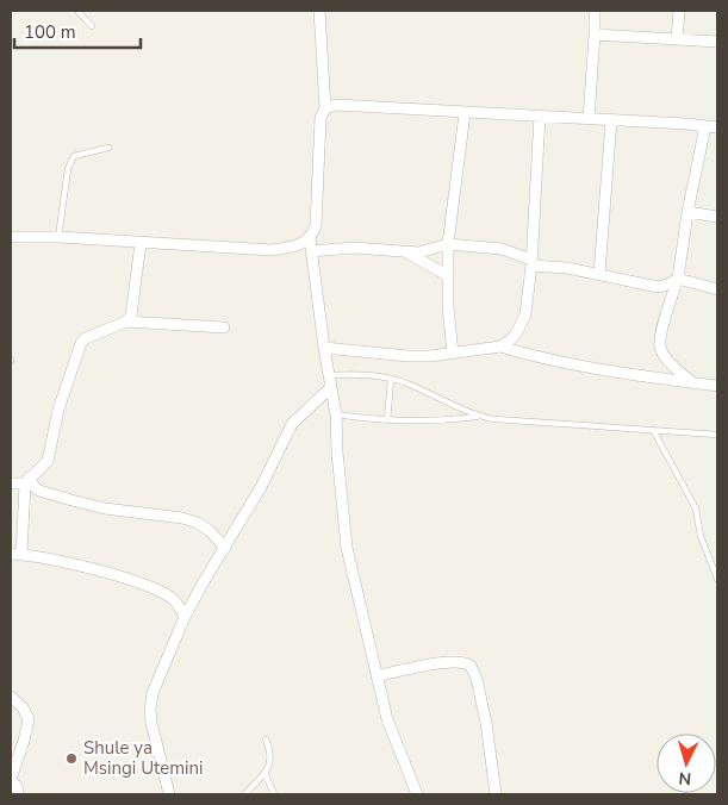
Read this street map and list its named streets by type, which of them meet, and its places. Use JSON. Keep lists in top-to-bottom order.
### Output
{
  "places": ["Shule ya Msingi Utemini"],
  "scale_bar": "100 m",
  "north": "bottom"
}
